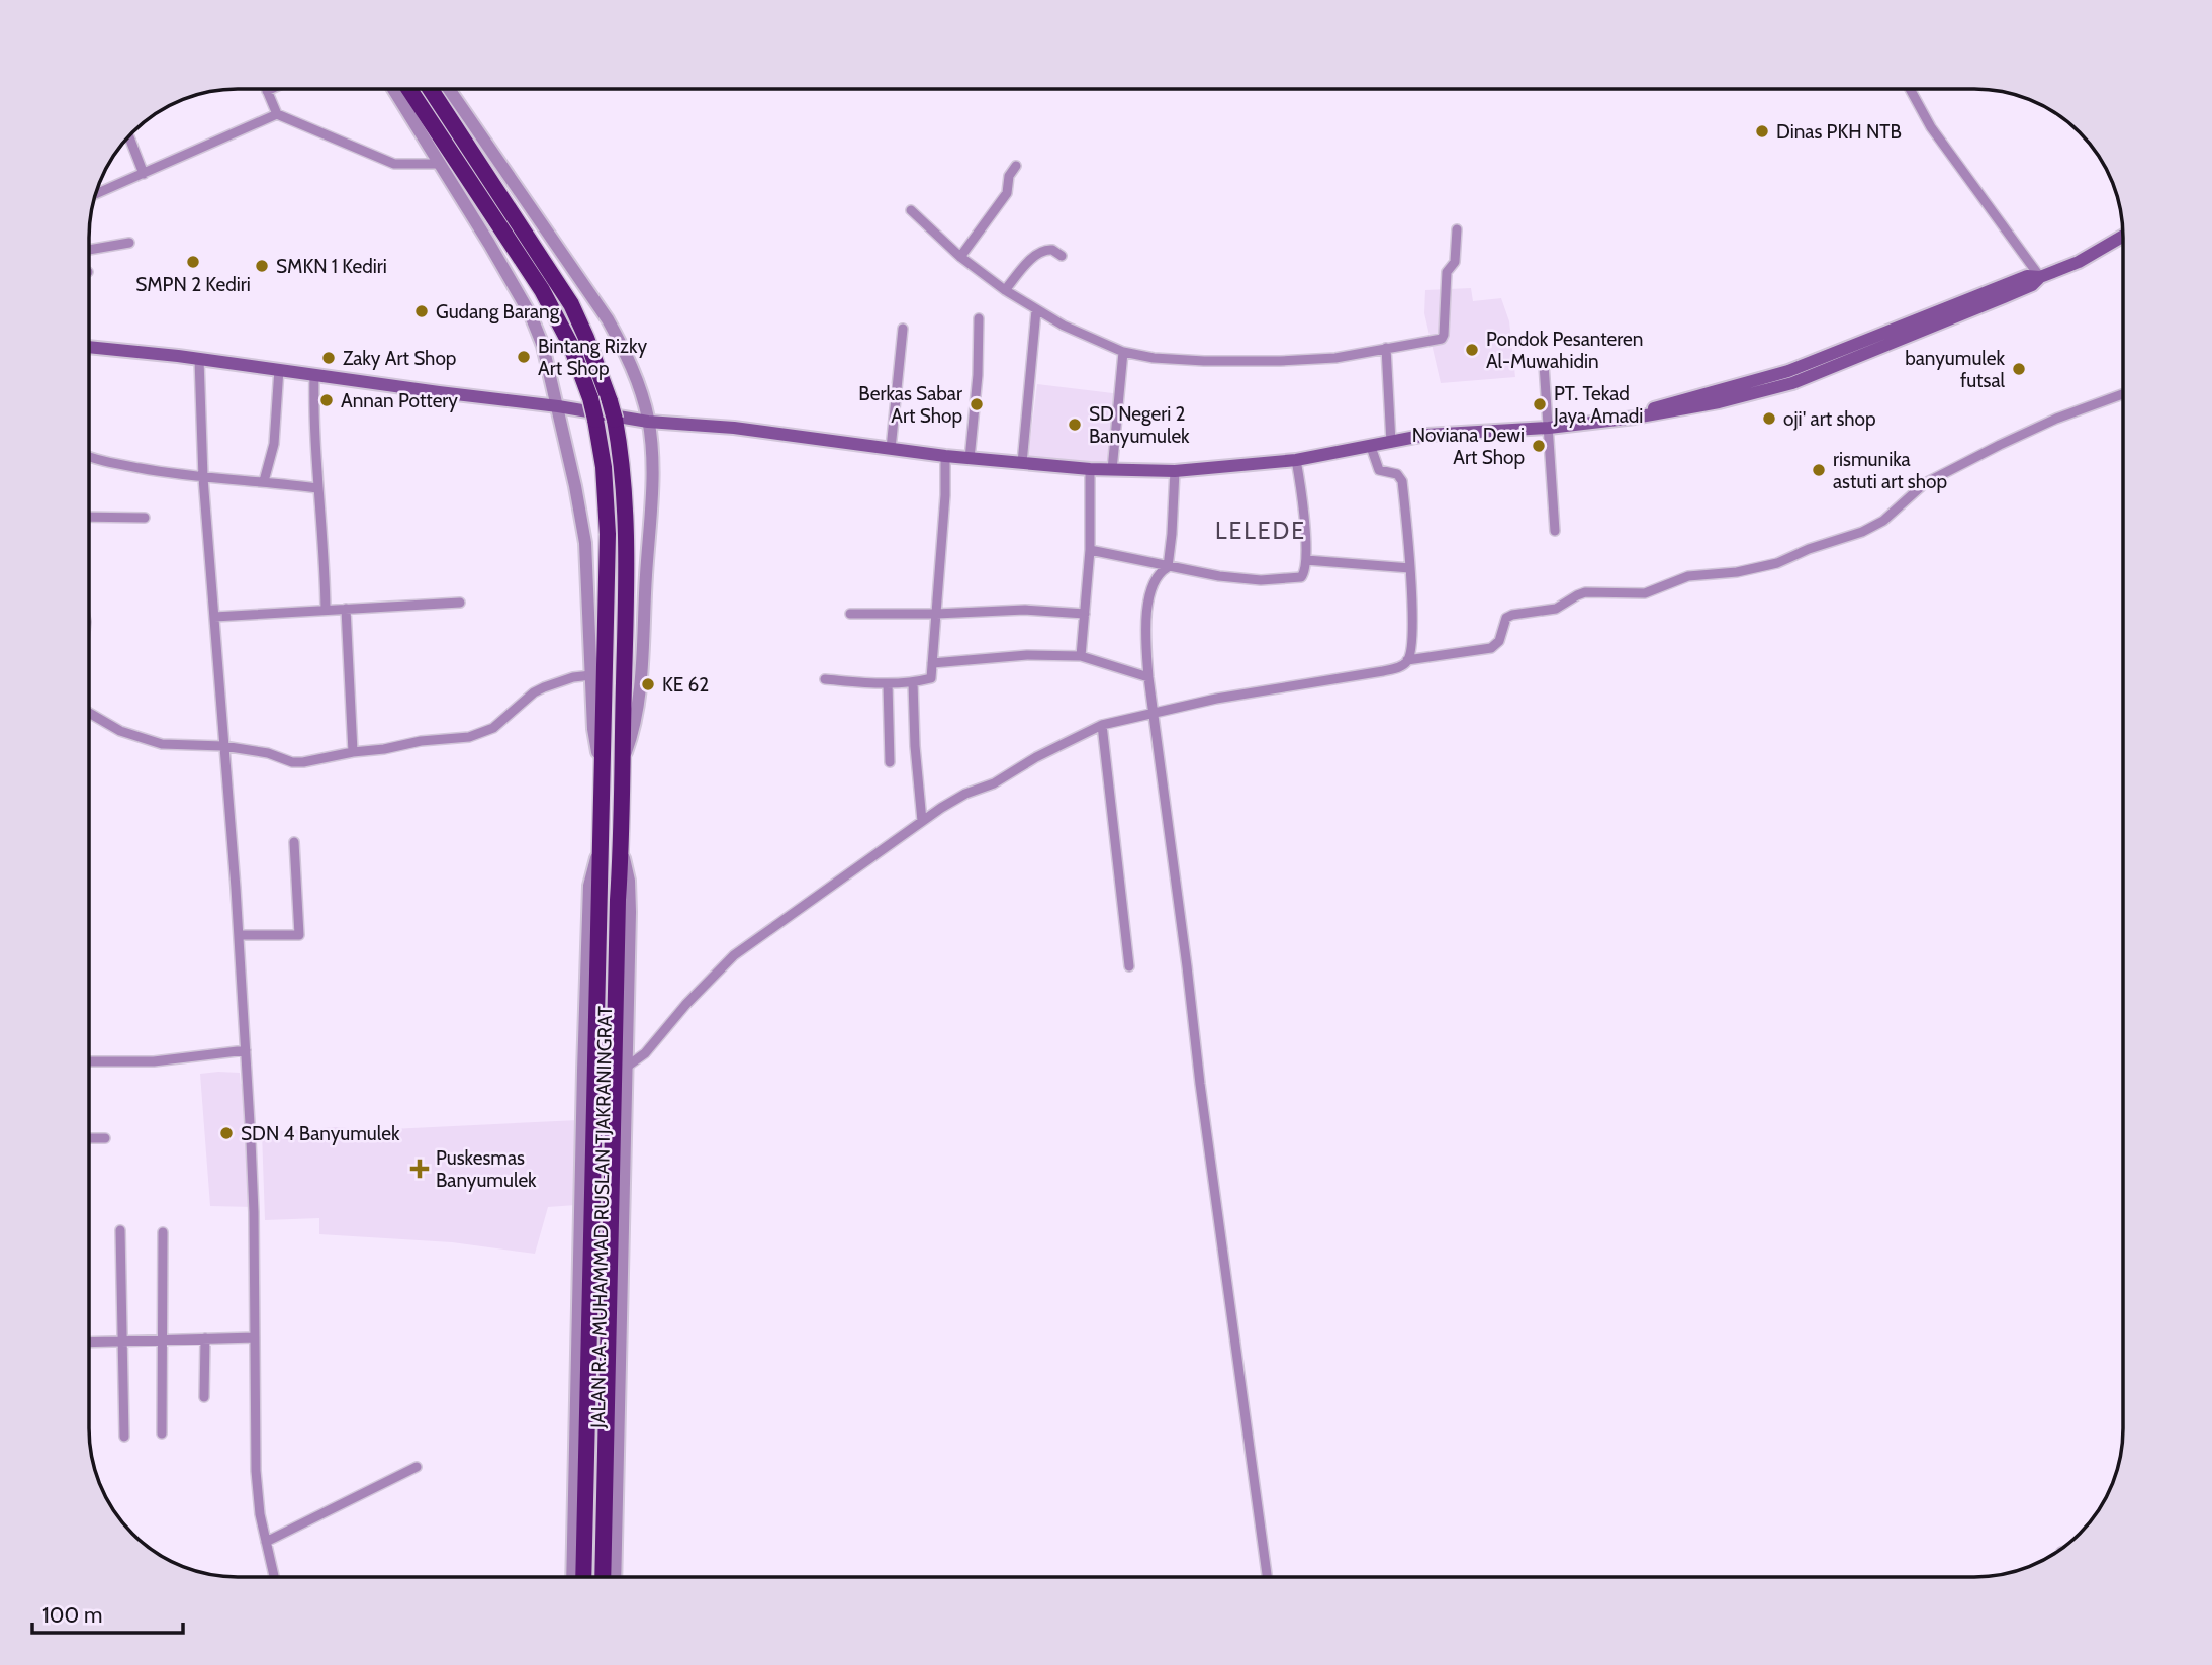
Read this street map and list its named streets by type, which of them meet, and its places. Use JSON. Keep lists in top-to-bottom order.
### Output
{
  "streets": {
    "highway": ["JALAN R.A. MUHAMMAD RUSLAN TJAKRANINGRAT"]
  },
  "districts": ["LELEDE"],
  "places": {
    "other": [
      "Dinas PKH NTB",
      "SMPN 2 Kediri",
      "SMKN 1 Kediri",
      "Gudang Barang",
      "Pondok Pesanteren Al-Muwahidin",
      "Bintang Rizky Art Shop",
      "Zaky Art Shop",
      "banyumulek futsal",
      "Annan Pottery",
      "Berkas Sabar Art Shop",
      "PT. Tekad Jaya Amadi",
      "oji' art shop",
      "SD Negeri 2 Banyumulek",
      "Noviana Dewi Art Shop",
      "rismunika astuti art shop",
      "KE 62",
      "SDN 4 Banyumulek"
    ],
    "health": ["Puskesmas Banyumulek"]
  },
  "scale_bar": "100 m"
}
